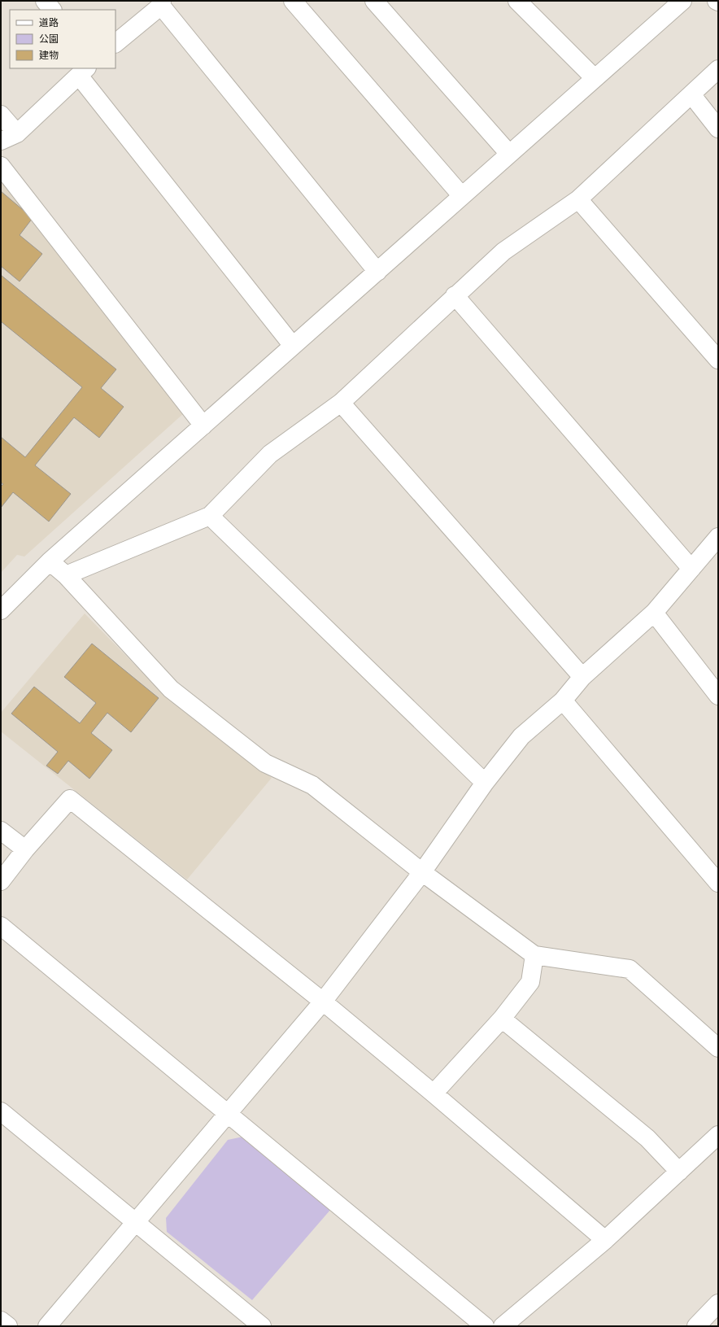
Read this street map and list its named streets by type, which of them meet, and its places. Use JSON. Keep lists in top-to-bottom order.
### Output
{
  "legend": ["道路", "公園", "建物"]
}
